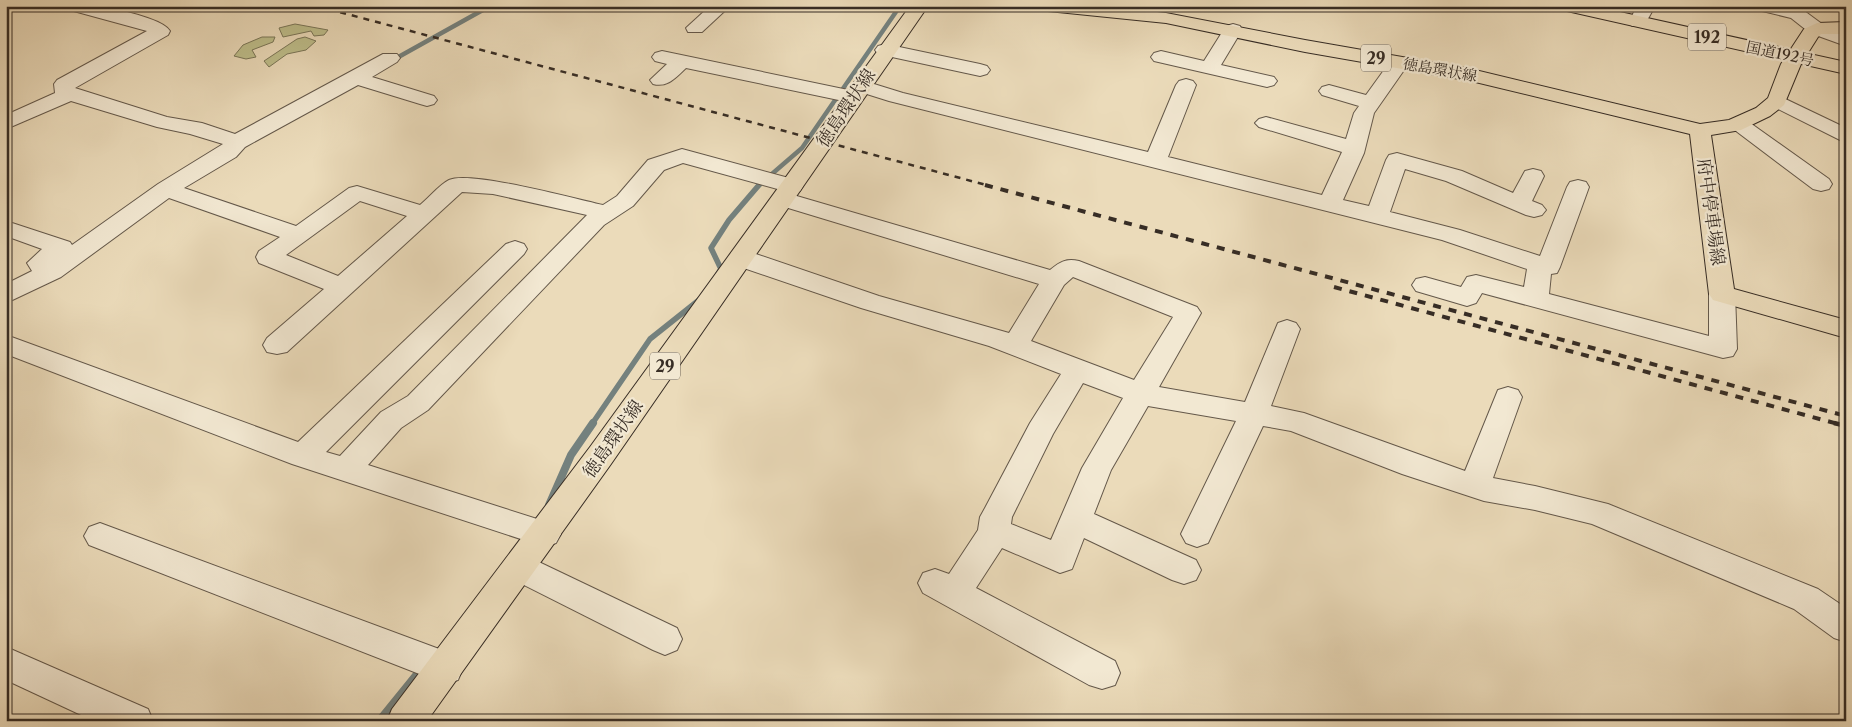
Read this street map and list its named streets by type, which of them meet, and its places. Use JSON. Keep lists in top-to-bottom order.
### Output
{
  "streets": {
    "main road": [
      "192",
      "国道192号",
      "29",
      "徳島環状線",
      "府中停車場線"
    ]
  },
  "crossings": [
    ["徳島環状線", "府中停車場線"]
  ]
}
